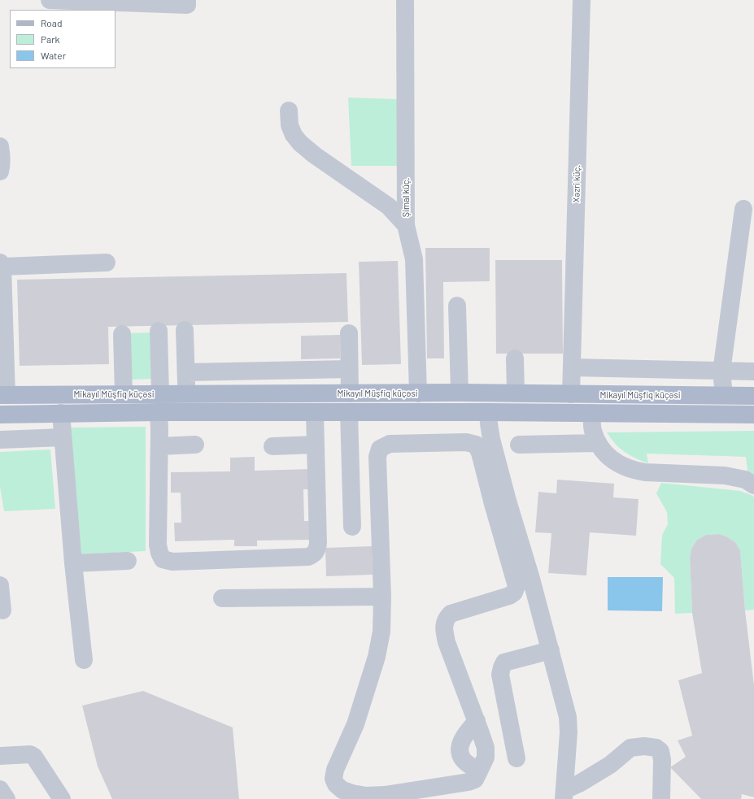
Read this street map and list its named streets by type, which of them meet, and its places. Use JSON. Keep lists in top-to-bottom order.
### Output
{
  "streets": {
    "main road": ["Mikayıl Müşfiq küçəsi"],
    "street": ["Xəzri küç.", "Şimal küç."]
  },
  "crossings": [
    ["Xəzri küç.", "Mikayıl Müşfiq küçəsi"],
    ["Şimal küç.", "Mikayıl Müşfiq küçəsi"]
  ],
  "legend": ["Road", "Park", "Water"]
}
